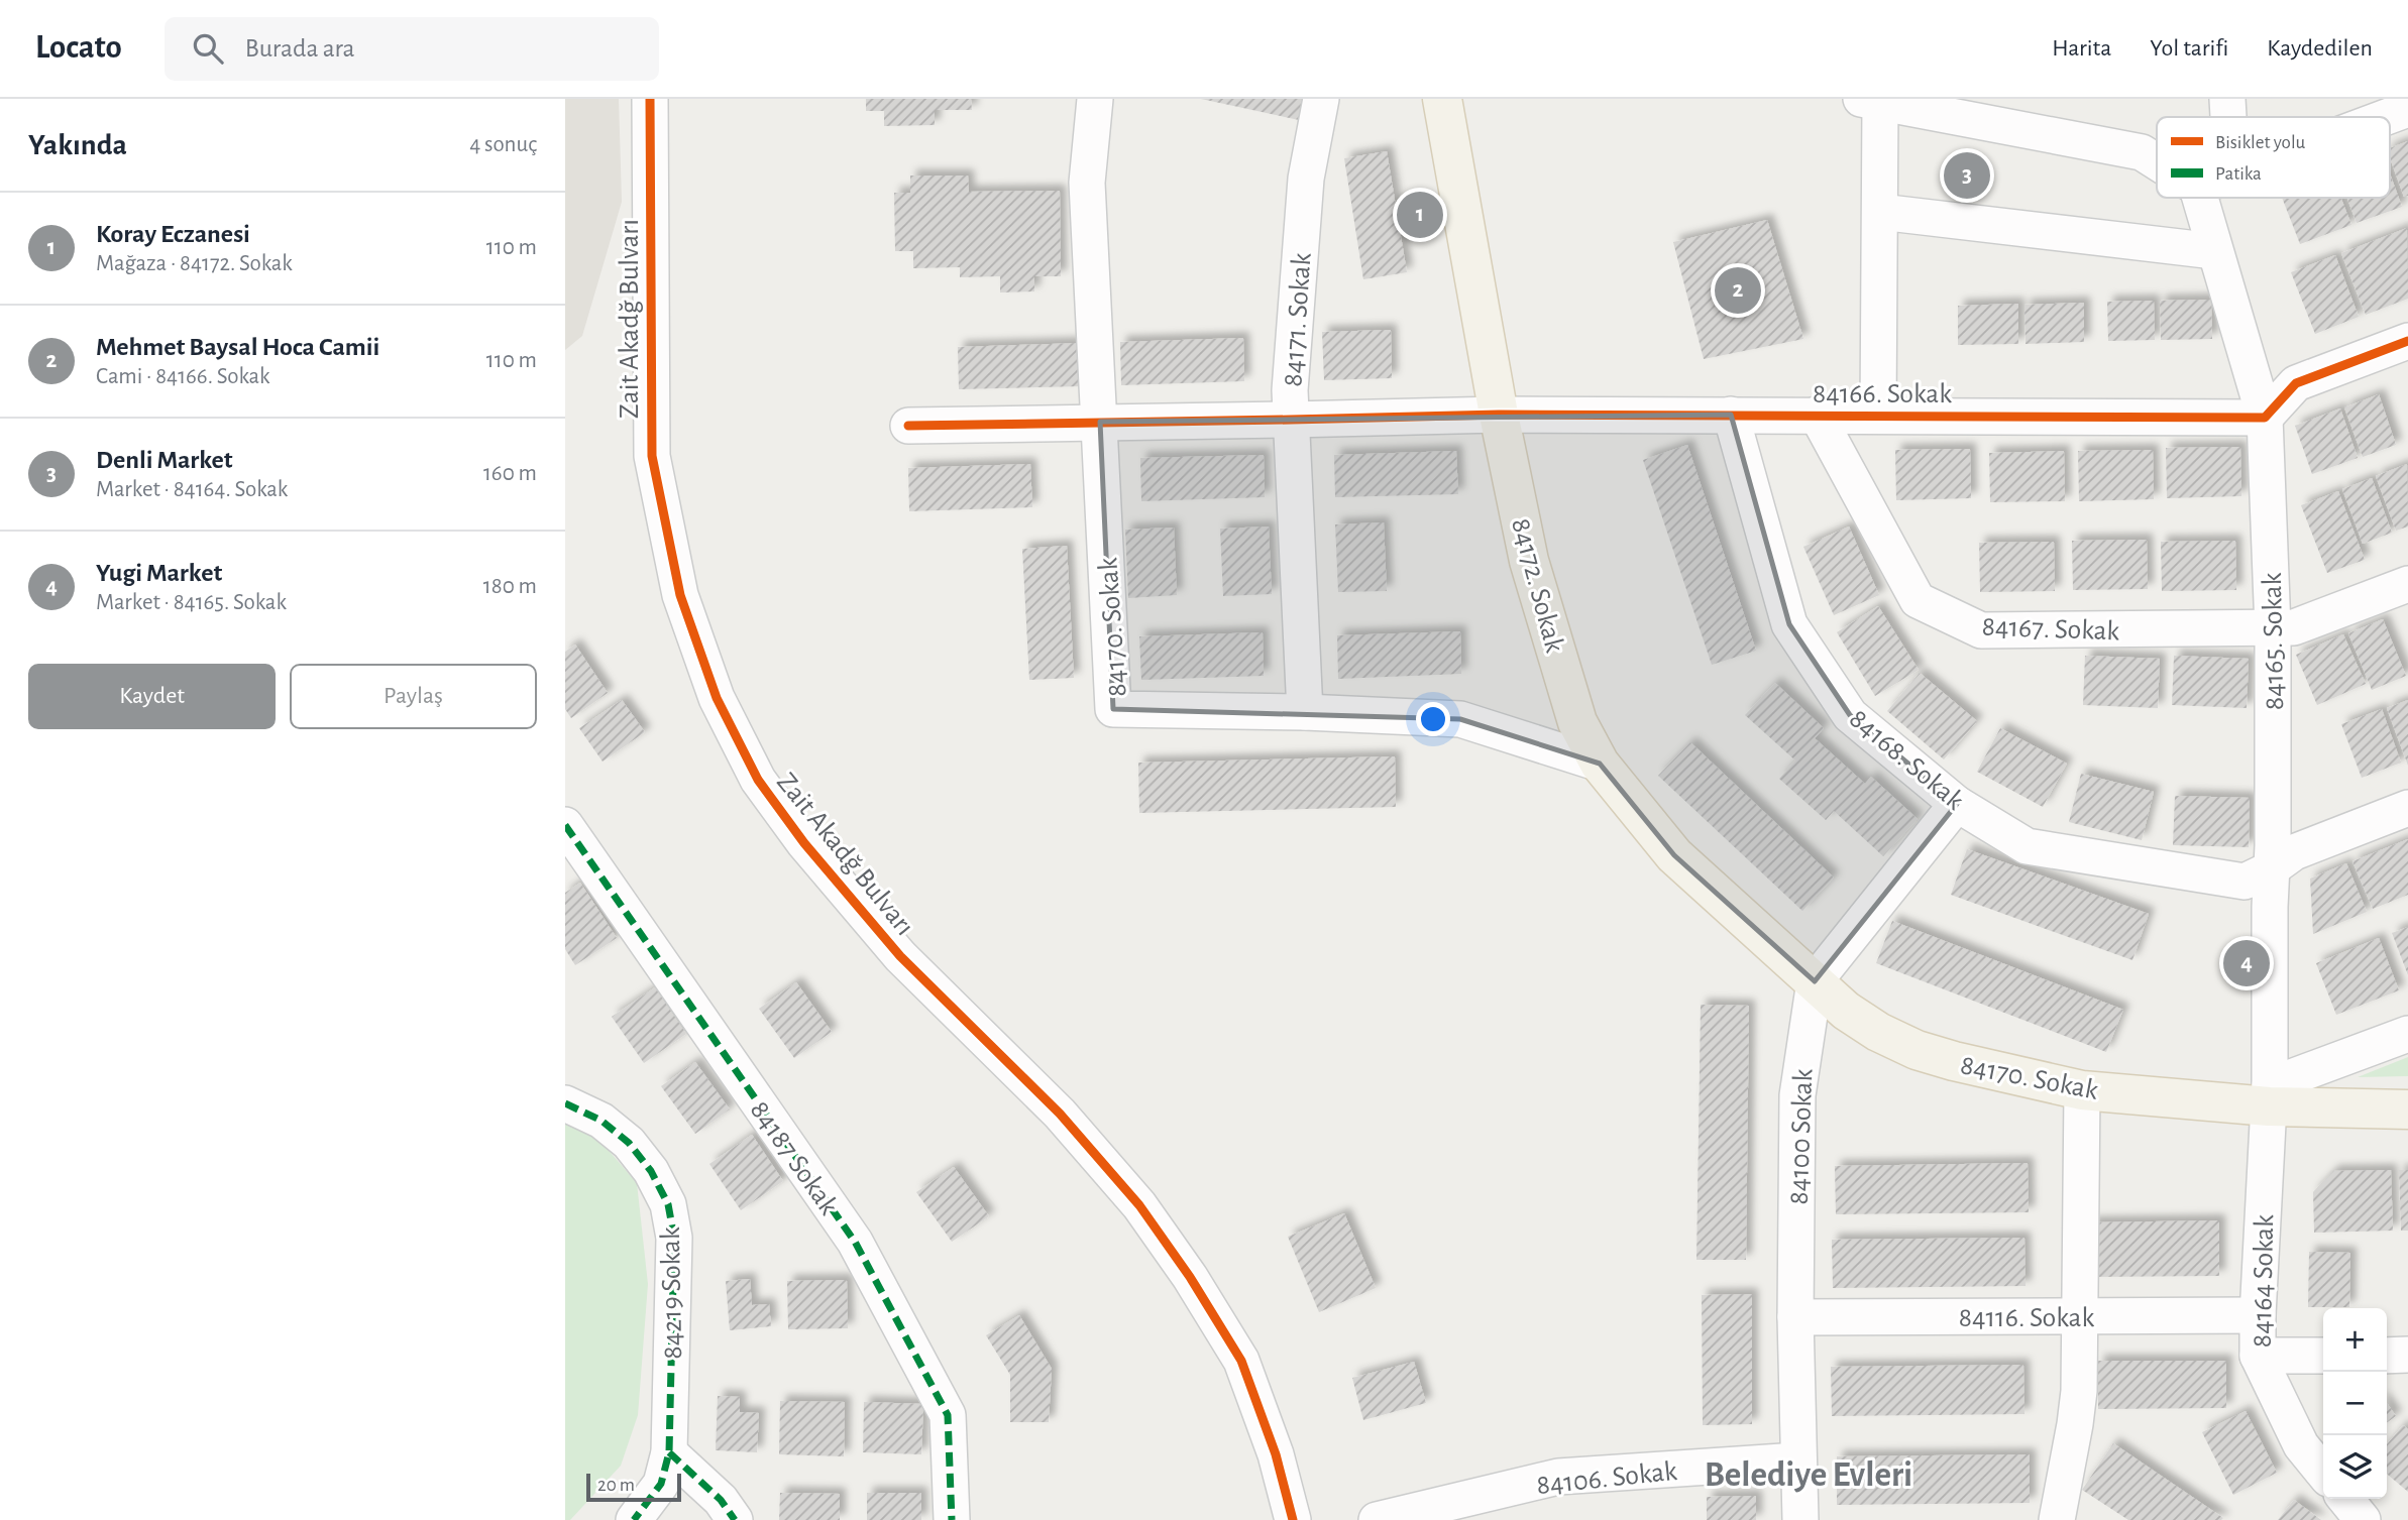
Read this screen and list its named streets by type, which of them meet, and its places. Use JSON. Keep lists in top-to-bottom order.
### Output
{
  "streets": {
    "main road": ["84172. Sokak", "84170. Sokak"],
    "street": [
      "Zait Akadğ Bulvarı",
      "84171. Sokak",
      "84166. Sokak",
      "84167. Sokak",
      "84165. Sokak",
      "84168. Sokak",
      "84100 Sokak",
      "84187 Sokak",
      "84164 Sokak",
      "84219 Sokak",
      "84116. Sokak",
      "84106. Sokak"
    ]
  },
  "crossings": [
    ["84171. Sokak", "84166. Sokak"],
    ["84171. Sokak", "84170. Sokak"],
    ["84166. Sokak", "84172. Sokak"],
    ["84166. Sokak", "84170. Sokak"],
    ["84166. Sokak", "84167. Sokak"],
    ["84166. Sokak", "84165. Sokak"],
    ["84166. Sokak", "84168. Sokak"],
    ["84172. Sokak", "84170. Sokak"],
    ["84172. Sokak", "84100 Sokak"],
    ["84170. Sokak", "84165. Sokak"],
    ["84170. Sokak", "84100 Sokak"],
    ["84170. Sokak", "84164 Sokak"],
    ["84167. Sokak", "84165. Sokak"],
    ["84165. Sokak", "84168. Sokak"],
    ["84165. Sokak", "84164 Sokak"],
    ["84100 Sokak", "84116. Sokak"],
    ["84100 Sokak", "84106. Sokak"],
    ["84164 Sokak", "84116. Sokak"]
  ],
  "districts": ["Belediye Evleri"],
  "legend": ["Bisiklet yolu", "Patika"],
  "scale_bar": "20 m",
  "page": {
    "header": "Locato",
    "search": "Burada ara",
    "nav": ["Harita", "Yol tarifi", "Kaydedilen"],
    "heading": ["Yakında", "4 sonuç"],
    "pins": [
      "3",
      "1",
      "2",
      "4"
    ],
    "list": [
      {
        "mark": "1",
        "name": "Koray Eczanesi",
        "note": "Mağaza · 84172. Sokak",
        "value": "110 m"
      },
      {
        "mark": "2",
        "name": "Mehmet Baysal Hoca Camii",
        "note": "Cami · 84166. Sokak",
        "value": "110 m"
      },
      {
        "mark": "3",
        "name": "Denli Market",
        "note": "Market · 84164. Sokak",
        "value": "160 m"
      },
      {
        "mark": "4",
        "name": "Yugi Market",
        "note": "Market · 84165. Sokak",
        "value": "180 m"
      }
    ],
    "buttons": ["Kaydet", "Paylaş"],
    "map_buttons": ["+", "−"],
    "scale": "20 m"
  }
}
